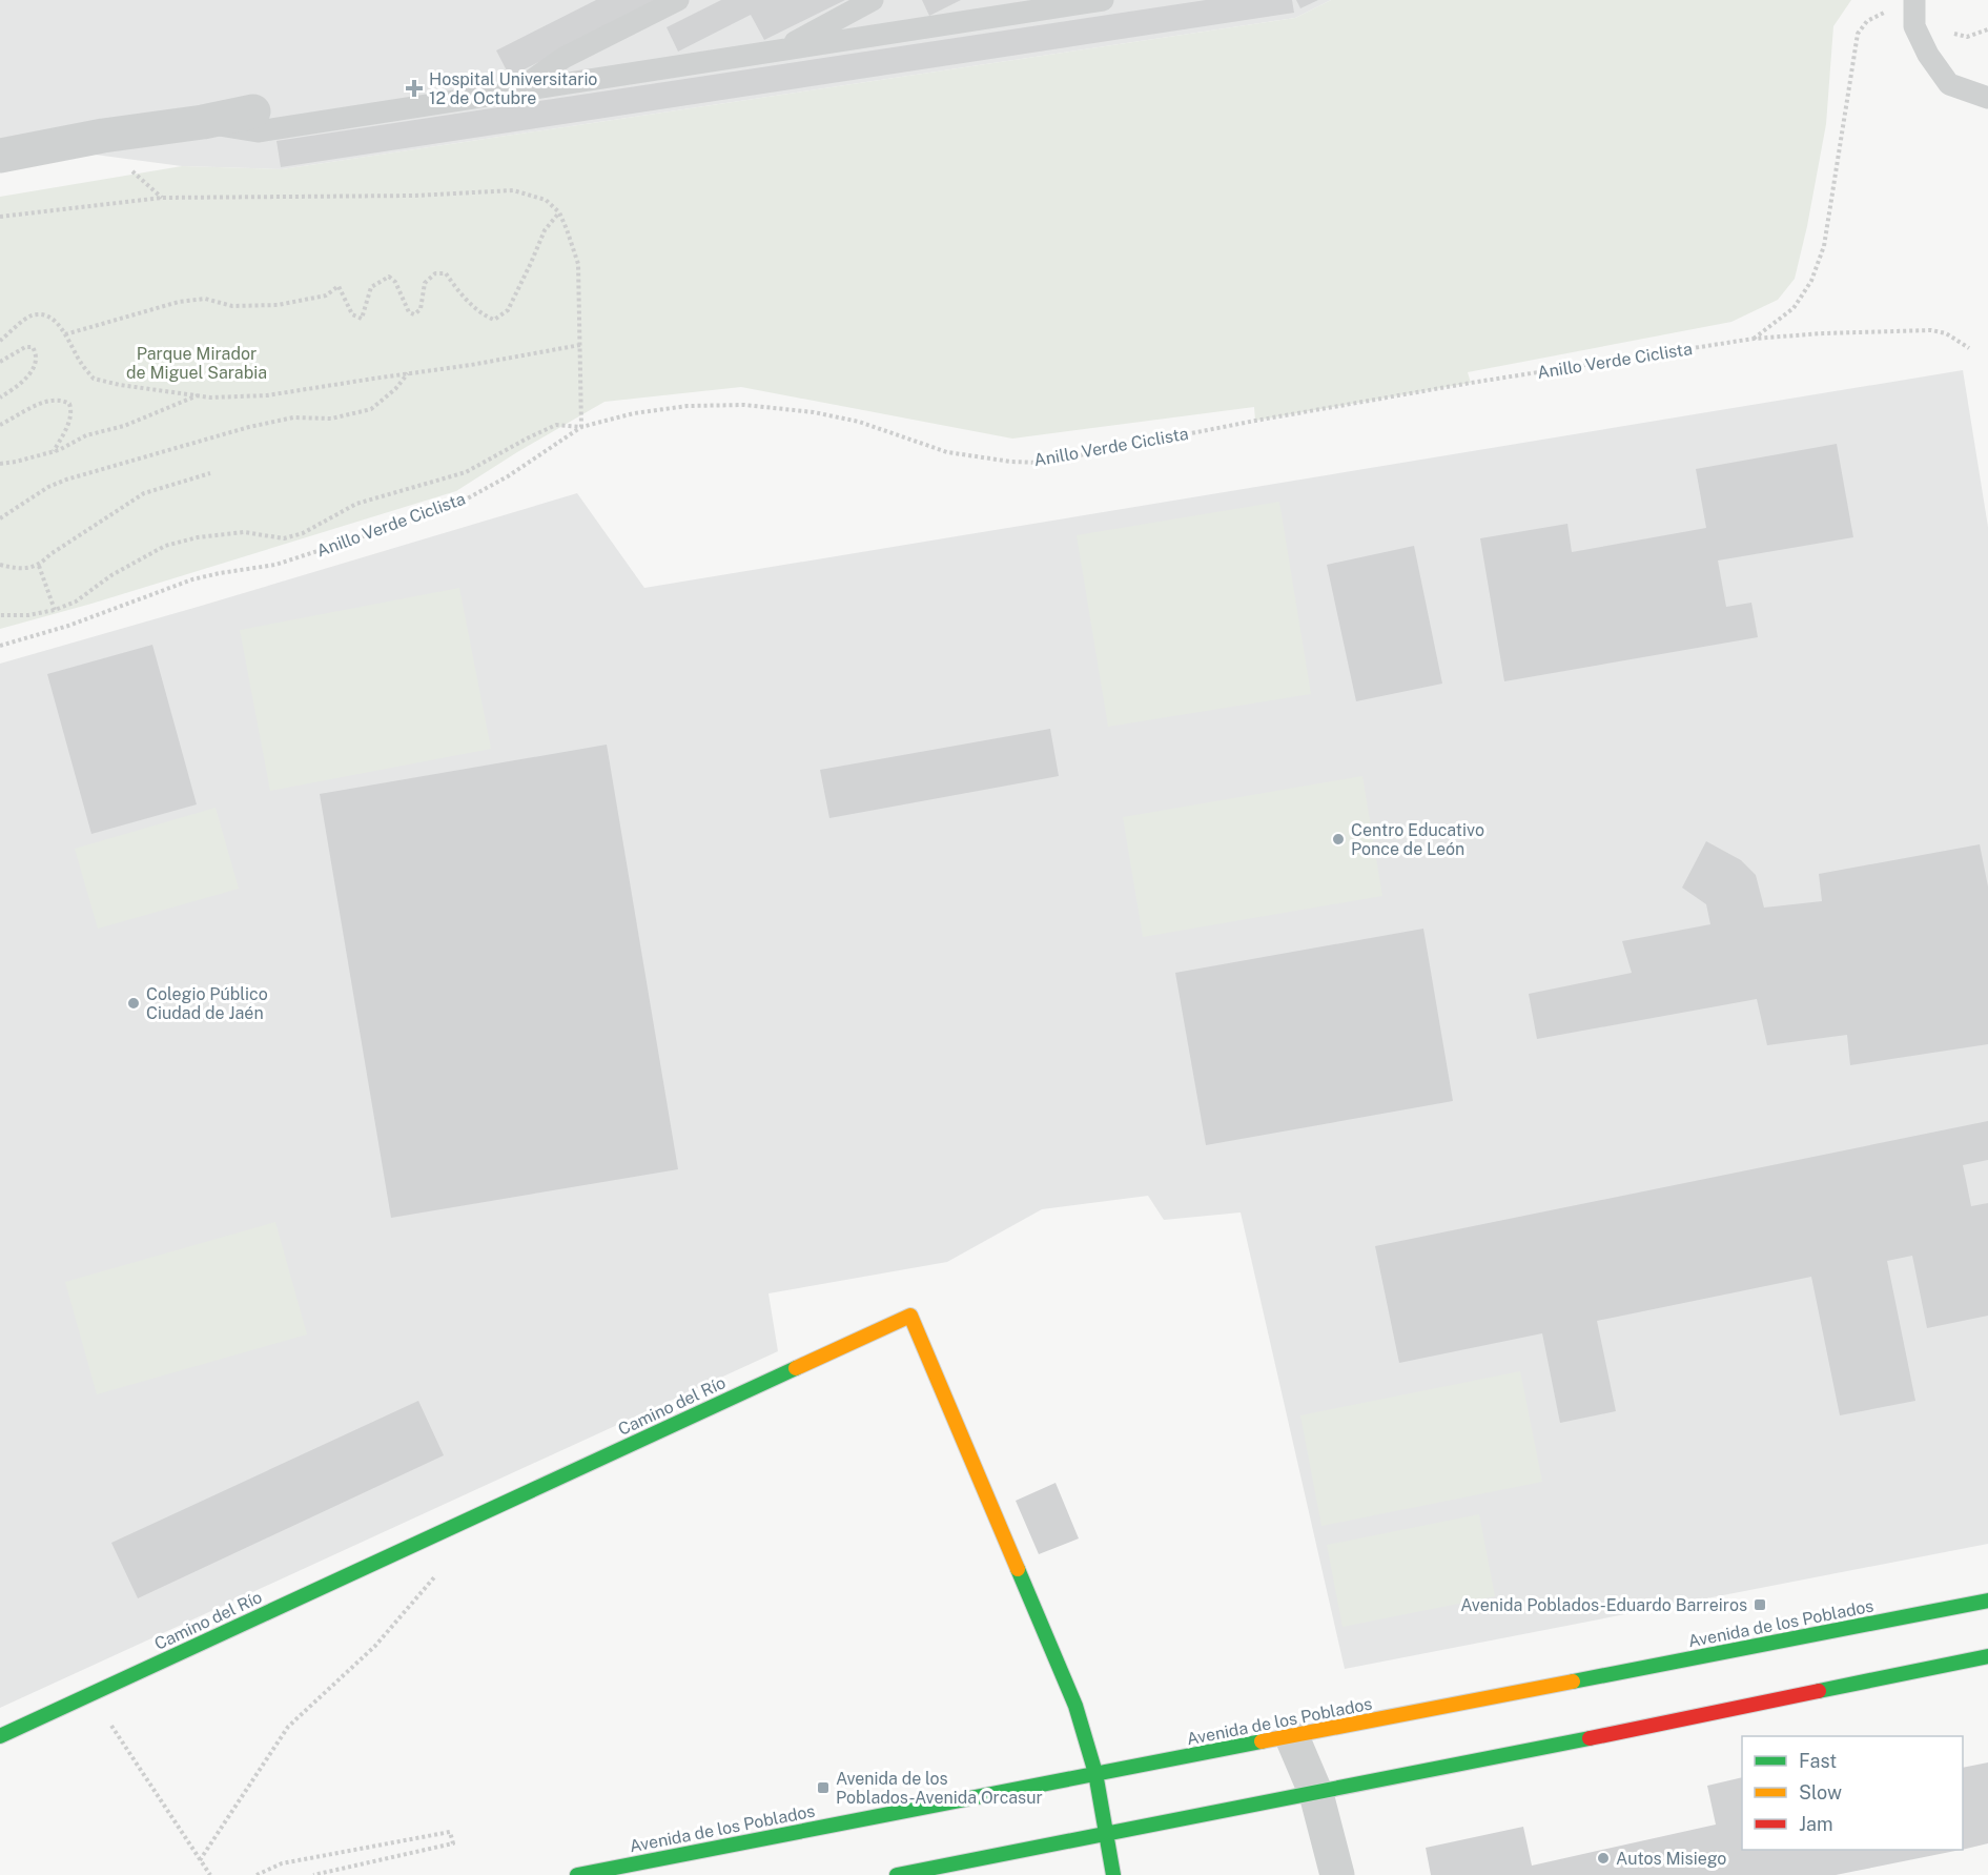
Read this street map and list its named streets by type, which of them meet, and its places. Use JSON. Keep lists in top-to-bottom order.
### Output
{
  "streets": {
    "main road": ["Camino del Río", "Avenida de los Poblados"],
    "path": ["Anillo Verde Ciclista"]
  },
  "crossings": [
    ["Camino del Río", "Avenida de los Poblados"]
  ],
  "parks": ["Parque Mirador de Miguel Sarabia"],
  "places": {
    "health": ["Hospital Universitario 12 de Octubre"],
    "other": ["Centro Educativo Ponce de León", "Colegio Público Ciudad de Jaén", "Autos Misiego"],
    "transit": ["Avenida Poblados-Eduardo Barreiros", "Avenida de los Poblados-Avenida Orcasur"]
  },
  "legend": ["Fast", "Slow", "Jam"]
}
